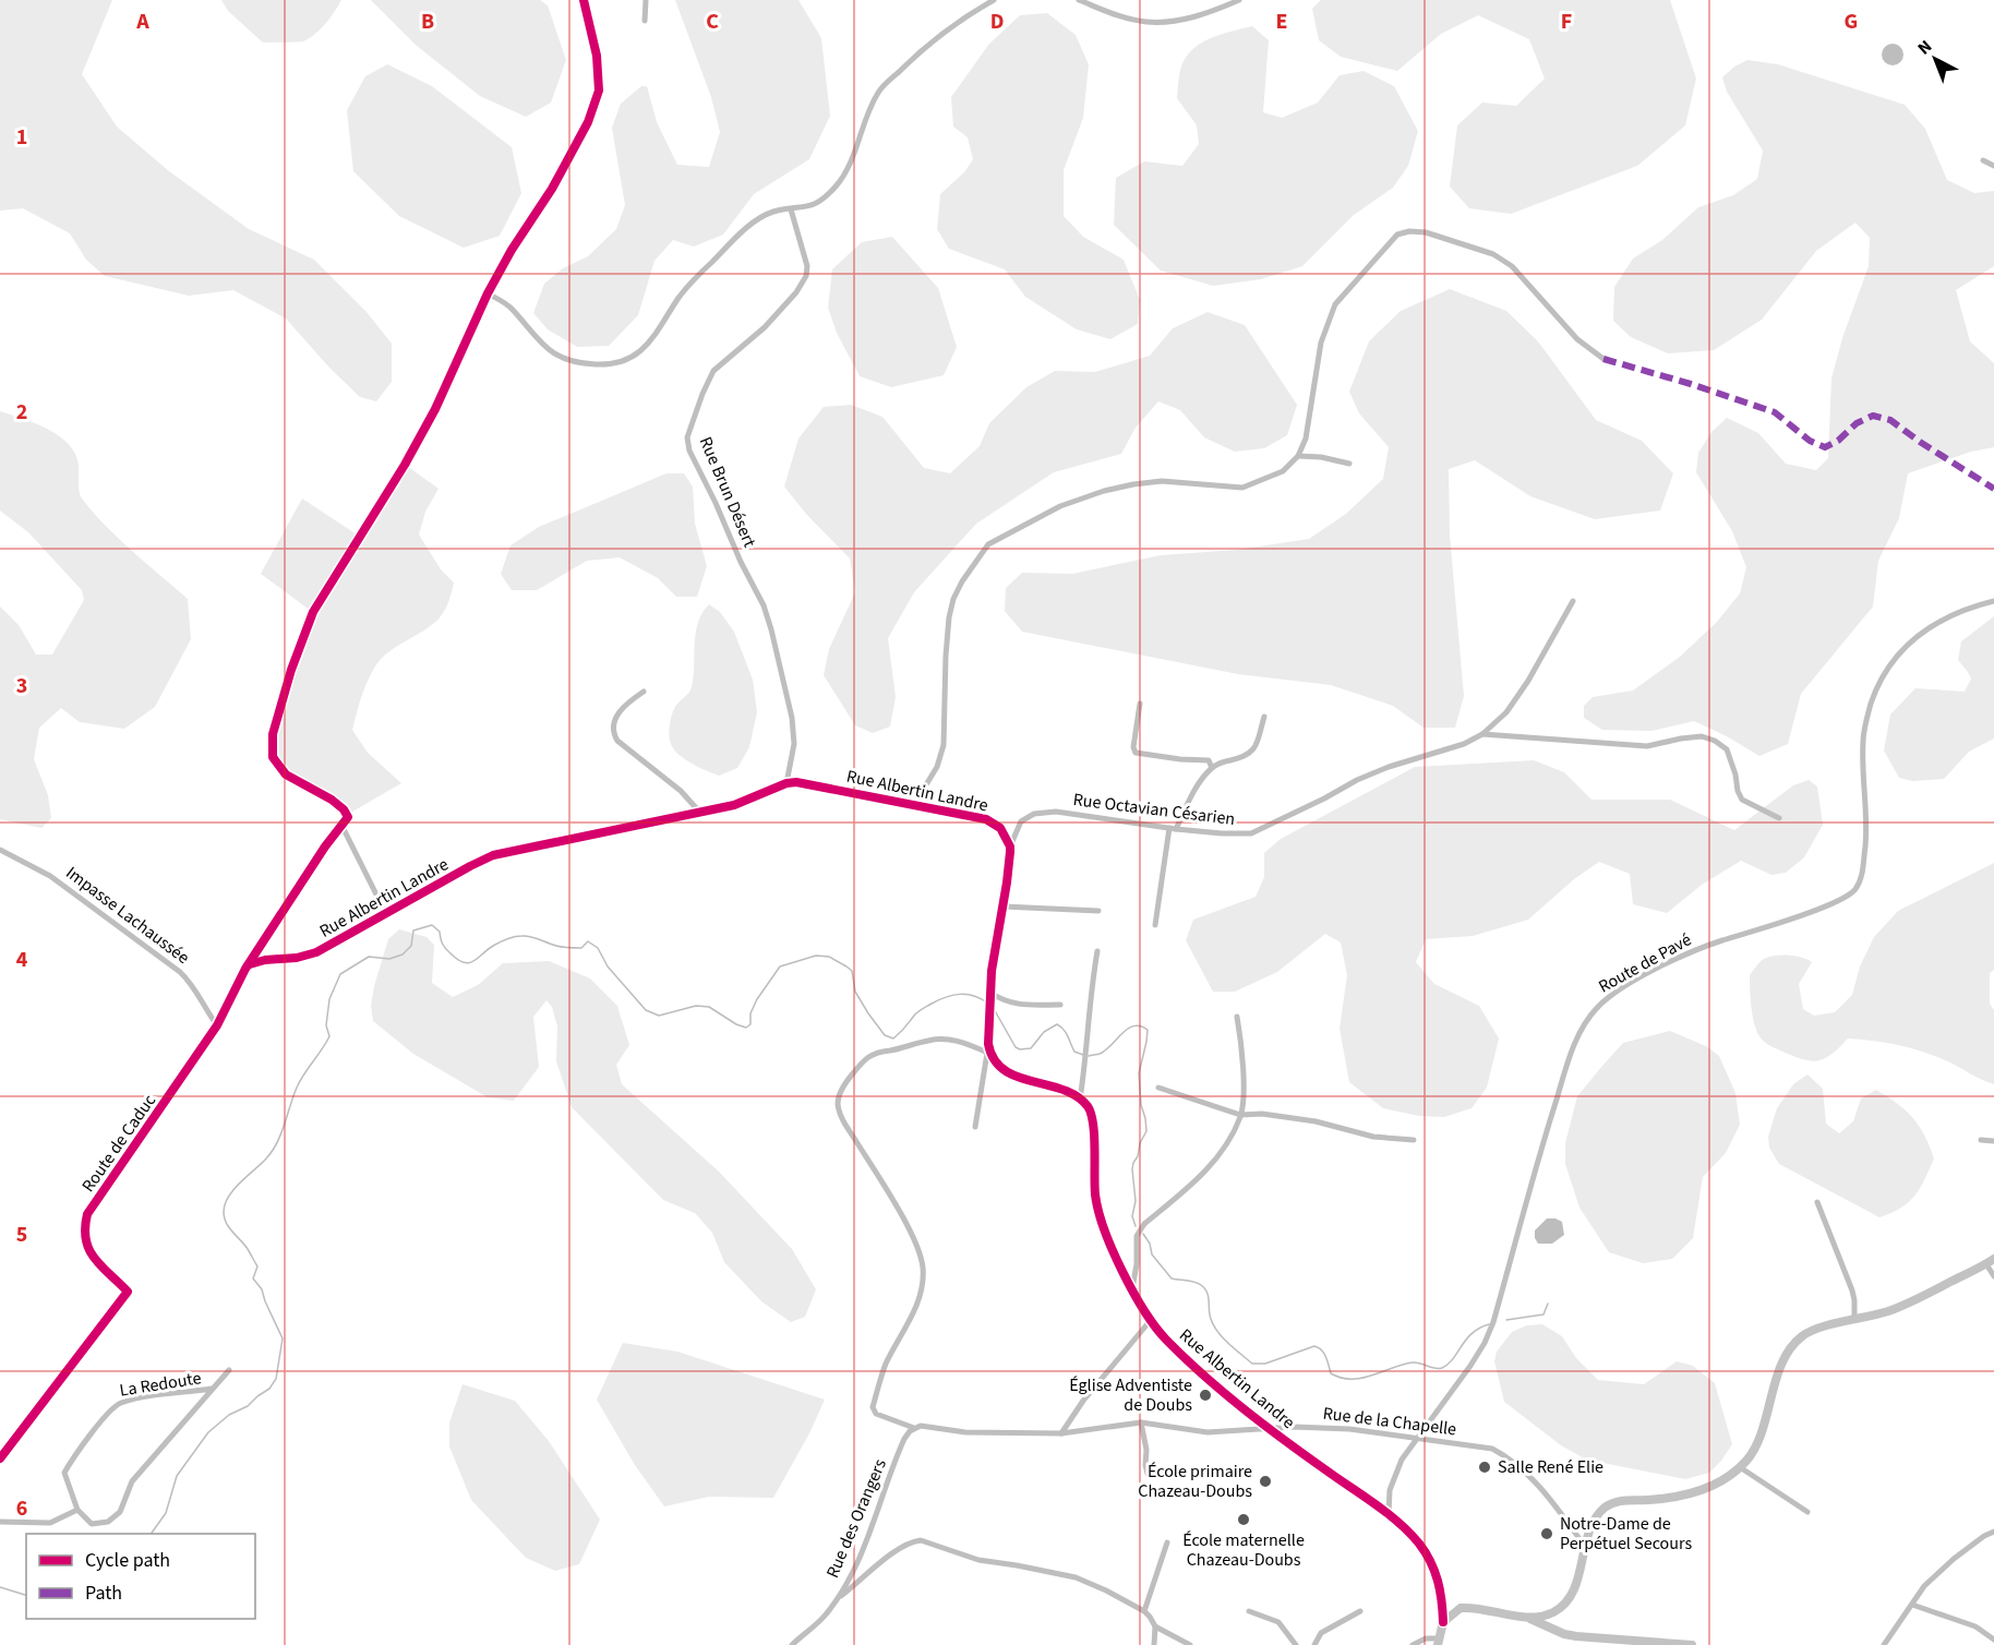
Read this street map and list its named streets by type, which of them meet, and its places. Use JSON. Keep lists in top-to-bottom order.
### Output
{
  "streets": {
    "street": [
      "Rue Brun Désert",
      "Rue Albertin Landre",
      "Rue Octavian Césarien",
      "Impasse Lachaussée",
      "Route de Pavé",
      "Route de Caduc",
      "La Redoute",
      "Rue de la Chapelle",
      "Rue des Orangers"
    ]
  },
  "crossings": [
    ["Rue Brun Désert", "Rue Albertin Landre"],
    ["Rue Albertin Landre", "Rue Octavian Césarien"],
    ["Rue Albertin Landre", "Route de Pavé"],
    ["Rue Albertin Landre", "Route de Caduc"],
    ["Rue Albertin Landre", "Rue de la Chapelle"],
    ["Impasse Lachaussée", "Route de Caduc"],
    ["Route de Pavé", "Rue de la Chapelle"],
    ["Rue de la Chapelle", "Rue des Orangers"]
  ],
  "places": [
    "Église Adventiste de Doubs",
    "Salle René Elie",
    "École primaire Chazeau-Doubs",
    "École maternelle Chazeau-Doubs",
    "Notre-Dame de Perpétuel Secours"
  ],
  "legend": ["Cycle path", "Path"],
  "north": "top left",
  "grid": {
    "columns": [
      "A",
      "B",
      "C",
      "D",
      "E",
      "F",
      "G"
    ],
    "rows": [
      "1",
      "2",
      "3",
      "4",
      "5",
      "6"
    ]
  }
}
